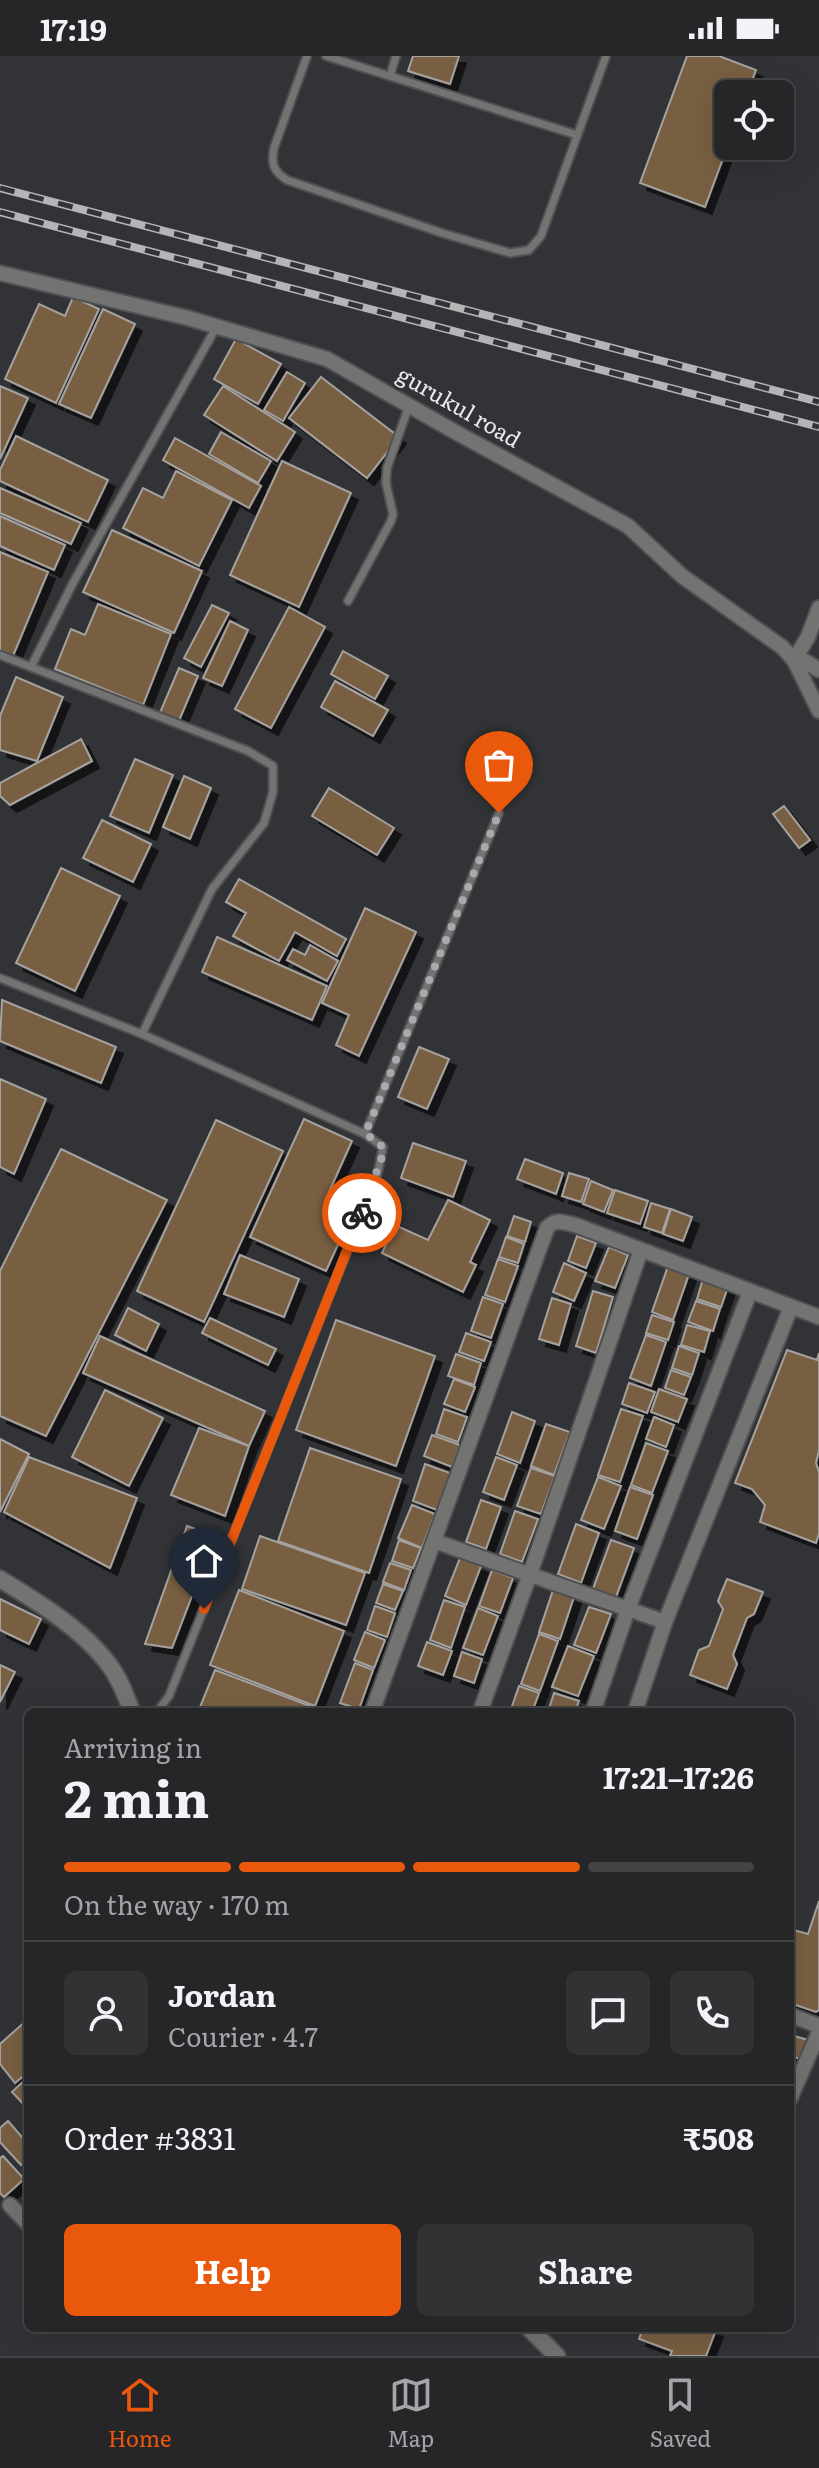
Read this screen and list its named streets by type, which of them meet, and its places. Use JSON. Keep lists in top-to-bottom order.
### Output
{
  "streets": {
    "street": ["gurukul road"]
  },
  "page": {
    "status": "17:19",
    "heading": ["2 min", "Arriving in", "17:21–17:26"],
    "panel": [
      "Jordan",
      "Courier · 4.7",
      "Order #3831",
      "₹508"
    ],
    "bar": "On the way · 170 m",
    "buttons": ["Help", "Share"],
    "tabs": ["Home", "Map", "Saved"]
  }
}
